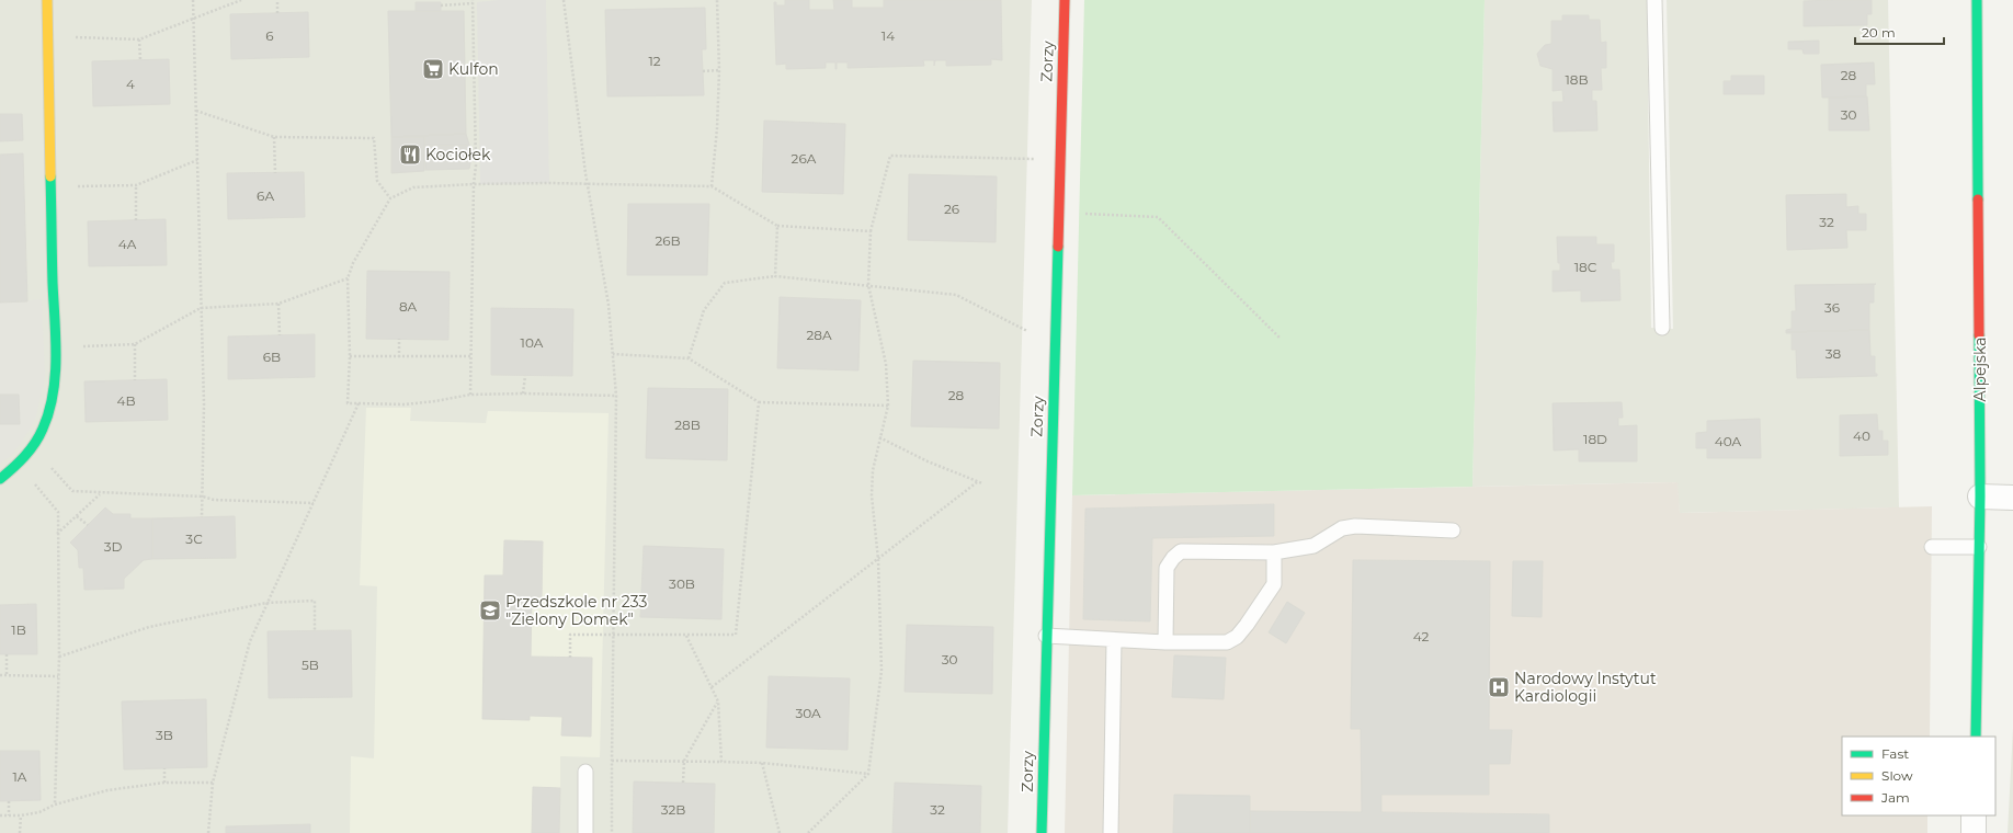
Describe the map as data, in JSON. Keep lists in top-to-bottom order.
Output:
{
  "streets": {
    "street": ["Zorzy", "Alpejska"]
  },
  "places": {
    "supermarket": ["Kulfon"],
    "restaurant": ["Kociołek"],
    "school or university": ["Przedszkole nr 233 \"Zielony Domek\""],
    "hospital": ["Narodowy Instytut Kardiologii"]
  },
  "house_numbers": [
    "6",
    "14",
    "12",
    "28",
    "18B",
    "4",
    "30",
    "26A",
    "6A",
    "26",
    "32",
    "26B",
    "4A",
    "18C",
    "8A",
    "36",
    "28A",
    "10A",
    "38",
    "6B",
    "28",
    "4B",
    "28B",
    "40",
    "18D",
    "40A",
    "3C",
    "3D",
    "30B",
    "1B",
    "42",
    "30",
    "5B",
    "30A",
    "3B",
    "1A",
    "32B",
    "32"
  ],
  "legend": ["Fast", "Slow", "Jam"],
  "scale_bar": "20 m"
}
